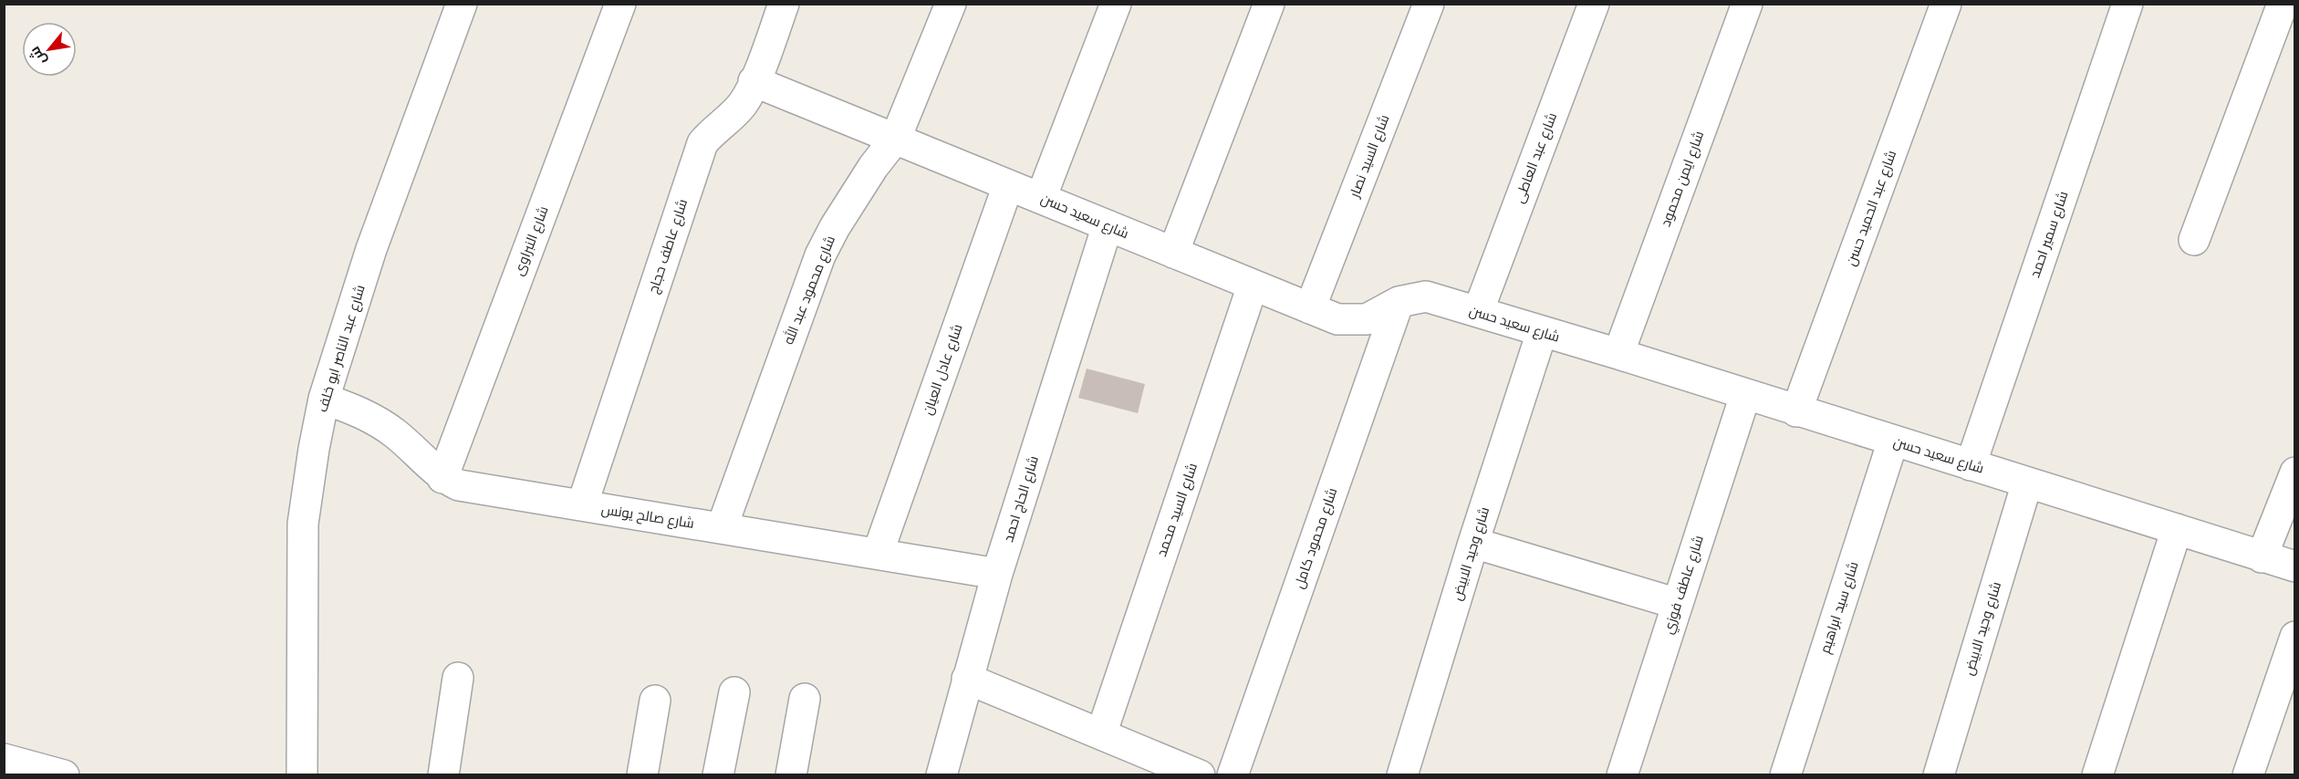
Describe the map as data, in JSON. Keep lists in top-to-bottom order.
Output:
{
  "streets": {
    "street": [
      "شارع السيد نصار",
      "شارع عبد العاطى",
      "شارع ايمن محمود",
      "شارع عبد الحميد حسن",
      "شارع سعيد حسن",
      "شارع سمير احمد",
      "شارع النبراوى",
      "شارع عاطف حجاج",
      "شارع محمود عبد الله",
      "شارع عبد الناصر ابو خلف",
      "شارع عادل العيان",
      "شارع الحاج احمد",
      "شارع السيد محمد",
      "شارع صالح يونس",
      "شارع محمود كامل",
      "شارع وحيد الابيض",
      "شارع عاطف فوزي",
      "شارع سيد ابراهيم"
    ]
  },
  "crossings": [
    ["شارع السيد نصار", "شارع سعيد حسن"],
    ["شارع عبد العاطى", "شارع سعيد حسن"],
    ["شارع ايمن محمود", "شارع سعيد حسن"],
    ["شارع عبد الحميد حسن", "شارع سعيد حسن"],
    ["شارع سعيد حسن", "شارع سمير احمد"],
    ["شارع سعيد حسن", "شارع عاطف حجاج"],
    ["شارع سعيد حسن", "شارع محمود عبد الله"],
    ["شارع سعيد حسن", "شارع عادل العيان"],
    ["شارع سعيد حسن", "شارع الحاج احمد"],
    ["شارع سعيد حسن", "شارع السيد محمد"],
    ["شارع سعيد حسن", "شارع محمود كامل"],
    ["شارع سعيد حسن", "شارع وحيد الابيض"],
    ["شارع سعيد حسن", "شارع عاطف فوزي"],
    ["شارع سعيد حسن", "شارع سيد ابراهيم"],
    ["شارع النبراوى", "شارع صالح يونس"],
    ["شارع عاطف حجاج", "شارع صالح يونس"],
    ["شارع محمود عبد الله", "شارع صالح يونس"],
    ["شارع عبد الناصر ابو خلف", "شارع صالح يونس"],
    ["شارع عادل العيان", "شارع صالح يونس"],
    ["شارع الحاج احمد", "شارع صالح يونس"]
  ],
  "north": "bottom left"
}
